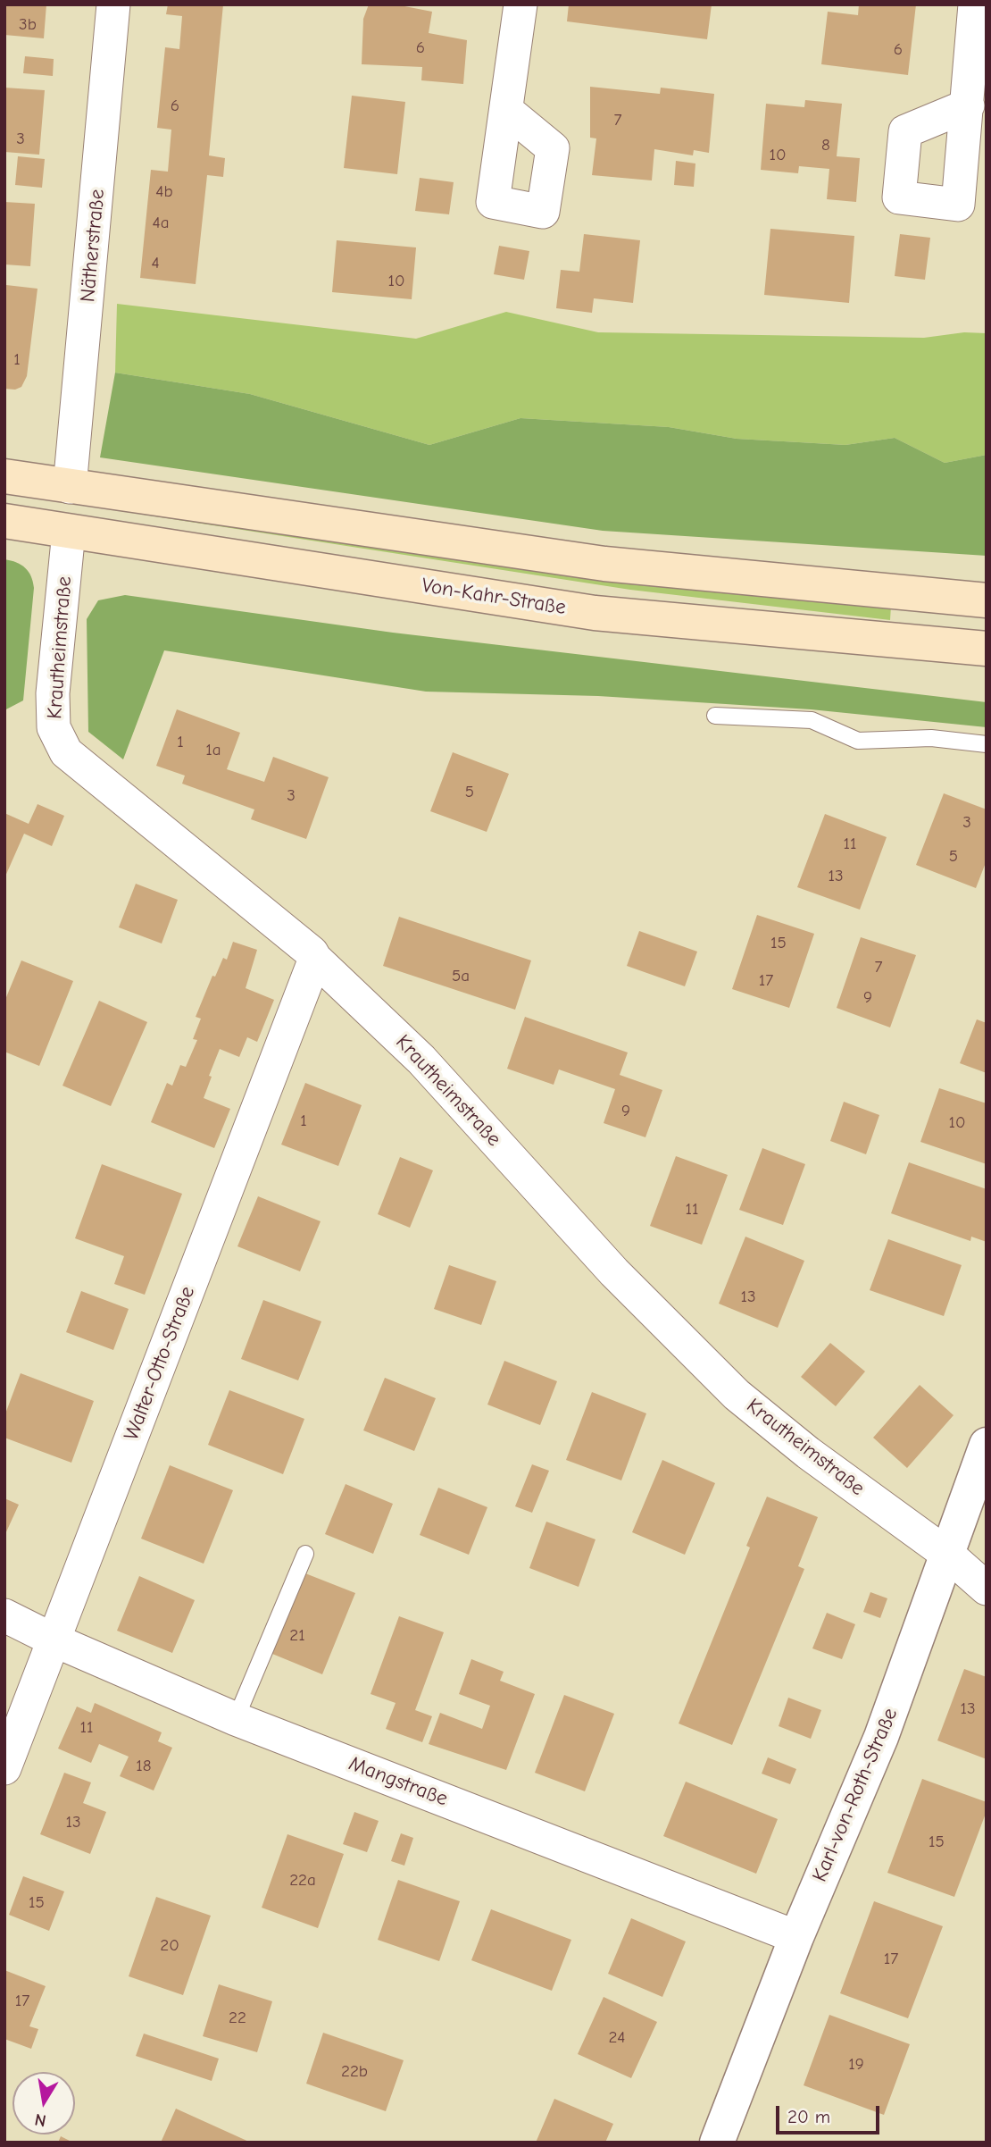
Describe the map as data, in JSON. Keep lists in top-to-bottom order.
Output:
{
  "streets": {
    "main road": ["Von-Kahr-Straße"],
    "street": [
      "Nätherstraße",
      "Krautheimstraße",
      "Walter-Otto-Straße",
      "Mangstraße",
      "Karl-von-Roth-Straße"
    ]
  },
  "crossings": [
    ["Von-Kahr-Straße", "Krautheimstraße"],
    ["Krautheimstraße", "Walter-Otto-Straße"],
    ["Krautheimstraße", "Karl-von-Roth-Straße"],
    ["Walter-Otto-Straße", "Mangstraße"],
    ["Mangstraße", "Karl-von-Roth-Straße"]
  ],
  "house_numbers": [
    "3b",
    "6",
    "6",
    "6",
    "7",
    "3",
    "8",
    "10",
    "4b",
    "4a",
    "4",
    "10",
    "1",
    "1",
    "1a",
    "5",
    "3",
    "3",
    "11",
    "5",
    "13",
    "15",
    "7",
    "5a",
    "17",
    "9",
    "9",
    "1",
    "10",
    "11",
    "13",
    "21",
    "13",
    "11",
    "18",
    "13",
    "15",
    "22a",
    "15",
    "20",
    "17",
    "17",
    "22",
    "24",
    "19",
    "22b"
  ],
  "scale_bar": "20 m",
  "north": "bottom"
}
